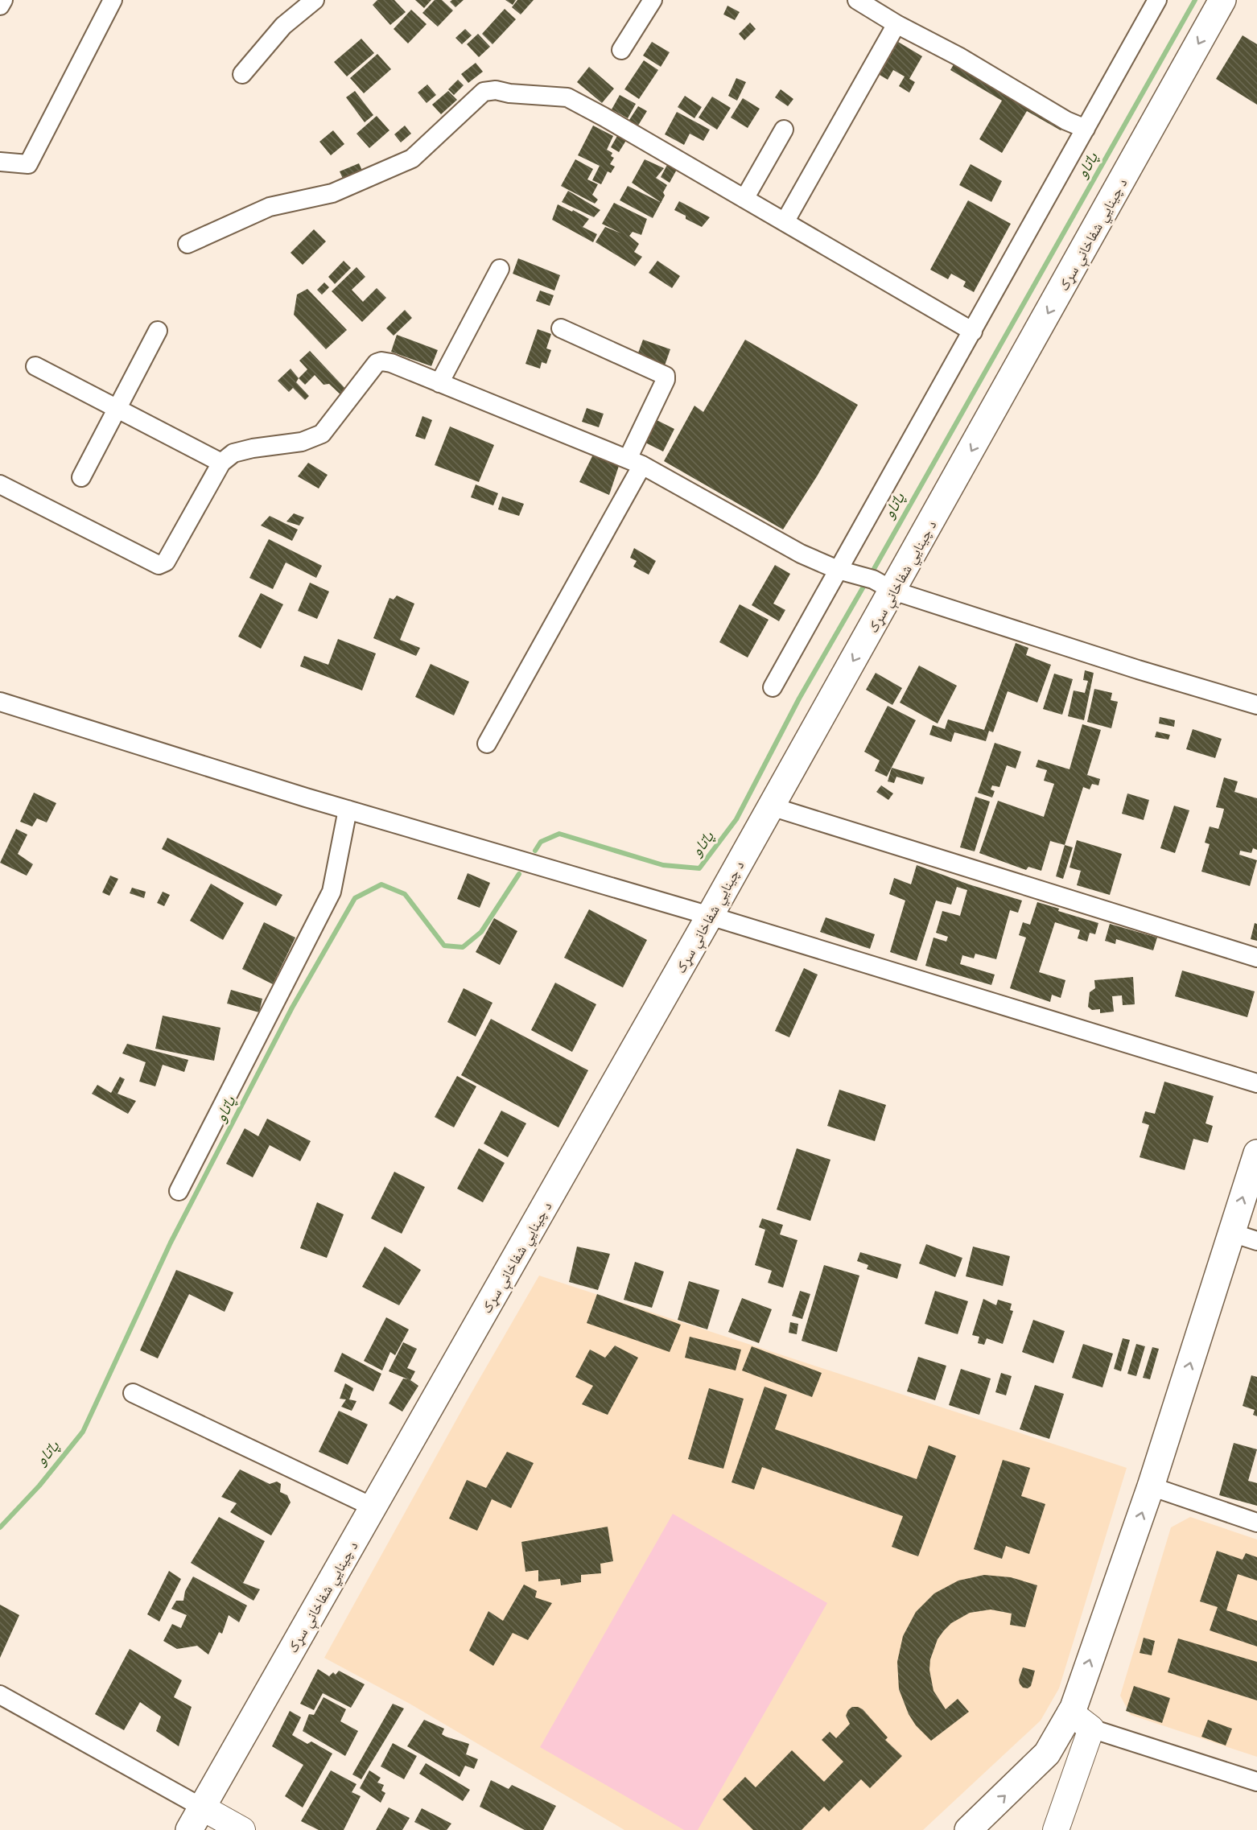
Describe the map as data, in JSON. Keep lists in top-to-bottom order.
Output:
{
  "streets": {
    "main road": ["د چينايي شفاخانې سړک"]
  },
  "one_way": ["د چينايي شفاخانې سړک"],
  "water": ["پاتاو"]
}
